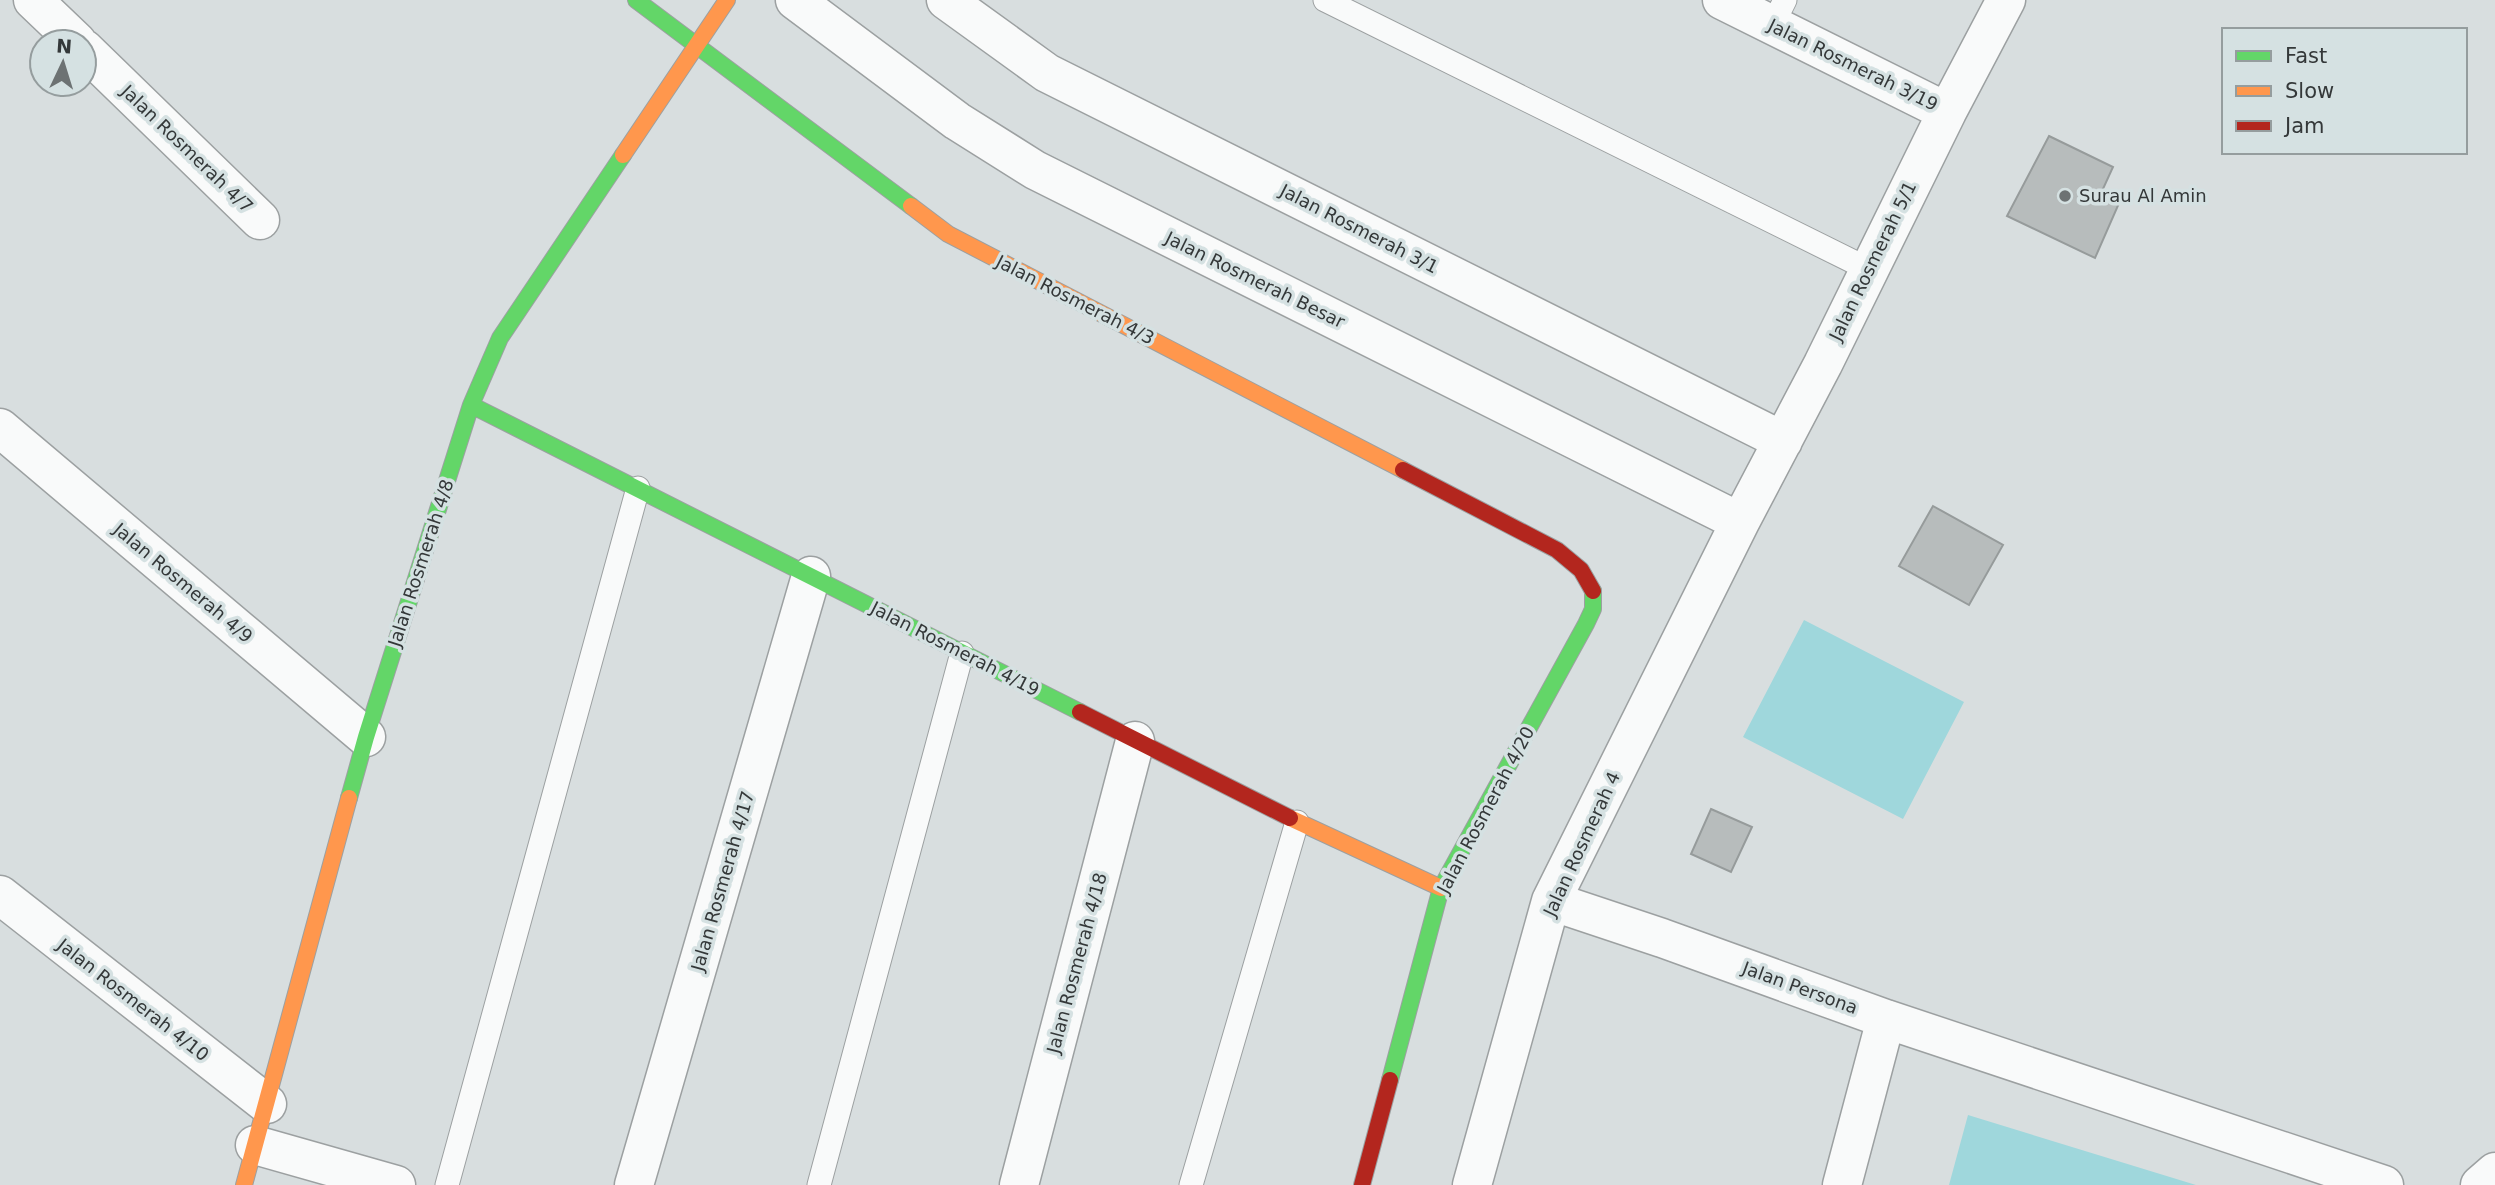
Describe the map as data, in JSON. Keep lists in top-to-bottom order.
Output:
{
  "streets": {
    "street": [
      "Jalan Rosmerah 3/19",
      "Jalan Rosmerah 4/7",
      "Jalan Rosmerah 3/1",
      "Jalan Rosmerah 5/1",
      "Jalan Rosmerah Besar",
      "Jalan Rosmerah 4/3",
      "Jalan Rosmerah 4/8",
      "Jalan Rosmerah 4/9",
      "Jalan Rosmerah 4/19",
      "Jalan Rosmerah 4/20",
      "Jalan Rosmerah 4",
      "Jalan Rosmerah 4/17",
      "Jalan Rosmerah 4/18",
      "Jalan Persona",
      "Jalan Rosmerah 4/10"
    ]
  },
  "crossings": [
    ["Jalan Rosmerah 3/19", "Jalan Rosmerah 5/1"],
    ["Jalan Rosmerah 3/1", "Jalan Rosmerah 5/1"],
    ["Jalan Rosmerah 5/1", "Jalan Rosmerah Besar"],
    ["Jalan Rosmerah 5/1", "Jalan Rosmerah 4"],
    ["Jalan Rosmerah Besar", "Jalan Rosmerah 4"],
    ["Jalan Rosmerah 4/3", "Jalan Rosmerah 4/8"],
    ["Jalan Rosmerah 4/3", "Jalan Rosmerah 4/20"],
    ["Jalan Rosmerah 4/8", "Jalan Rosmerah 4/9"],
    ["Jalan Rosmerah 4/8", "Jalan Rosmerah 4/19"],
    ["Jalan Rosmerah 4/8", "Jalan Rosmerah 4/10"],
    ["Jalan Rosmerah 4/19", "Jalan Rosmerah 4/20"],
    ["Jalan Rosmerah 4/19", "Jalan Rosmerah 4/17"],
    ["Jalan Rosmerah 4/19", "Jalan Rosmerah 4/18"],
    ["Jalan Rosmerah 4", "Jalan Persona"]
  ],
  "places": ["Surau Al Amin"],
  "legend": ["Fast", "Slow", "Jam"],
  "north": "top"
}
